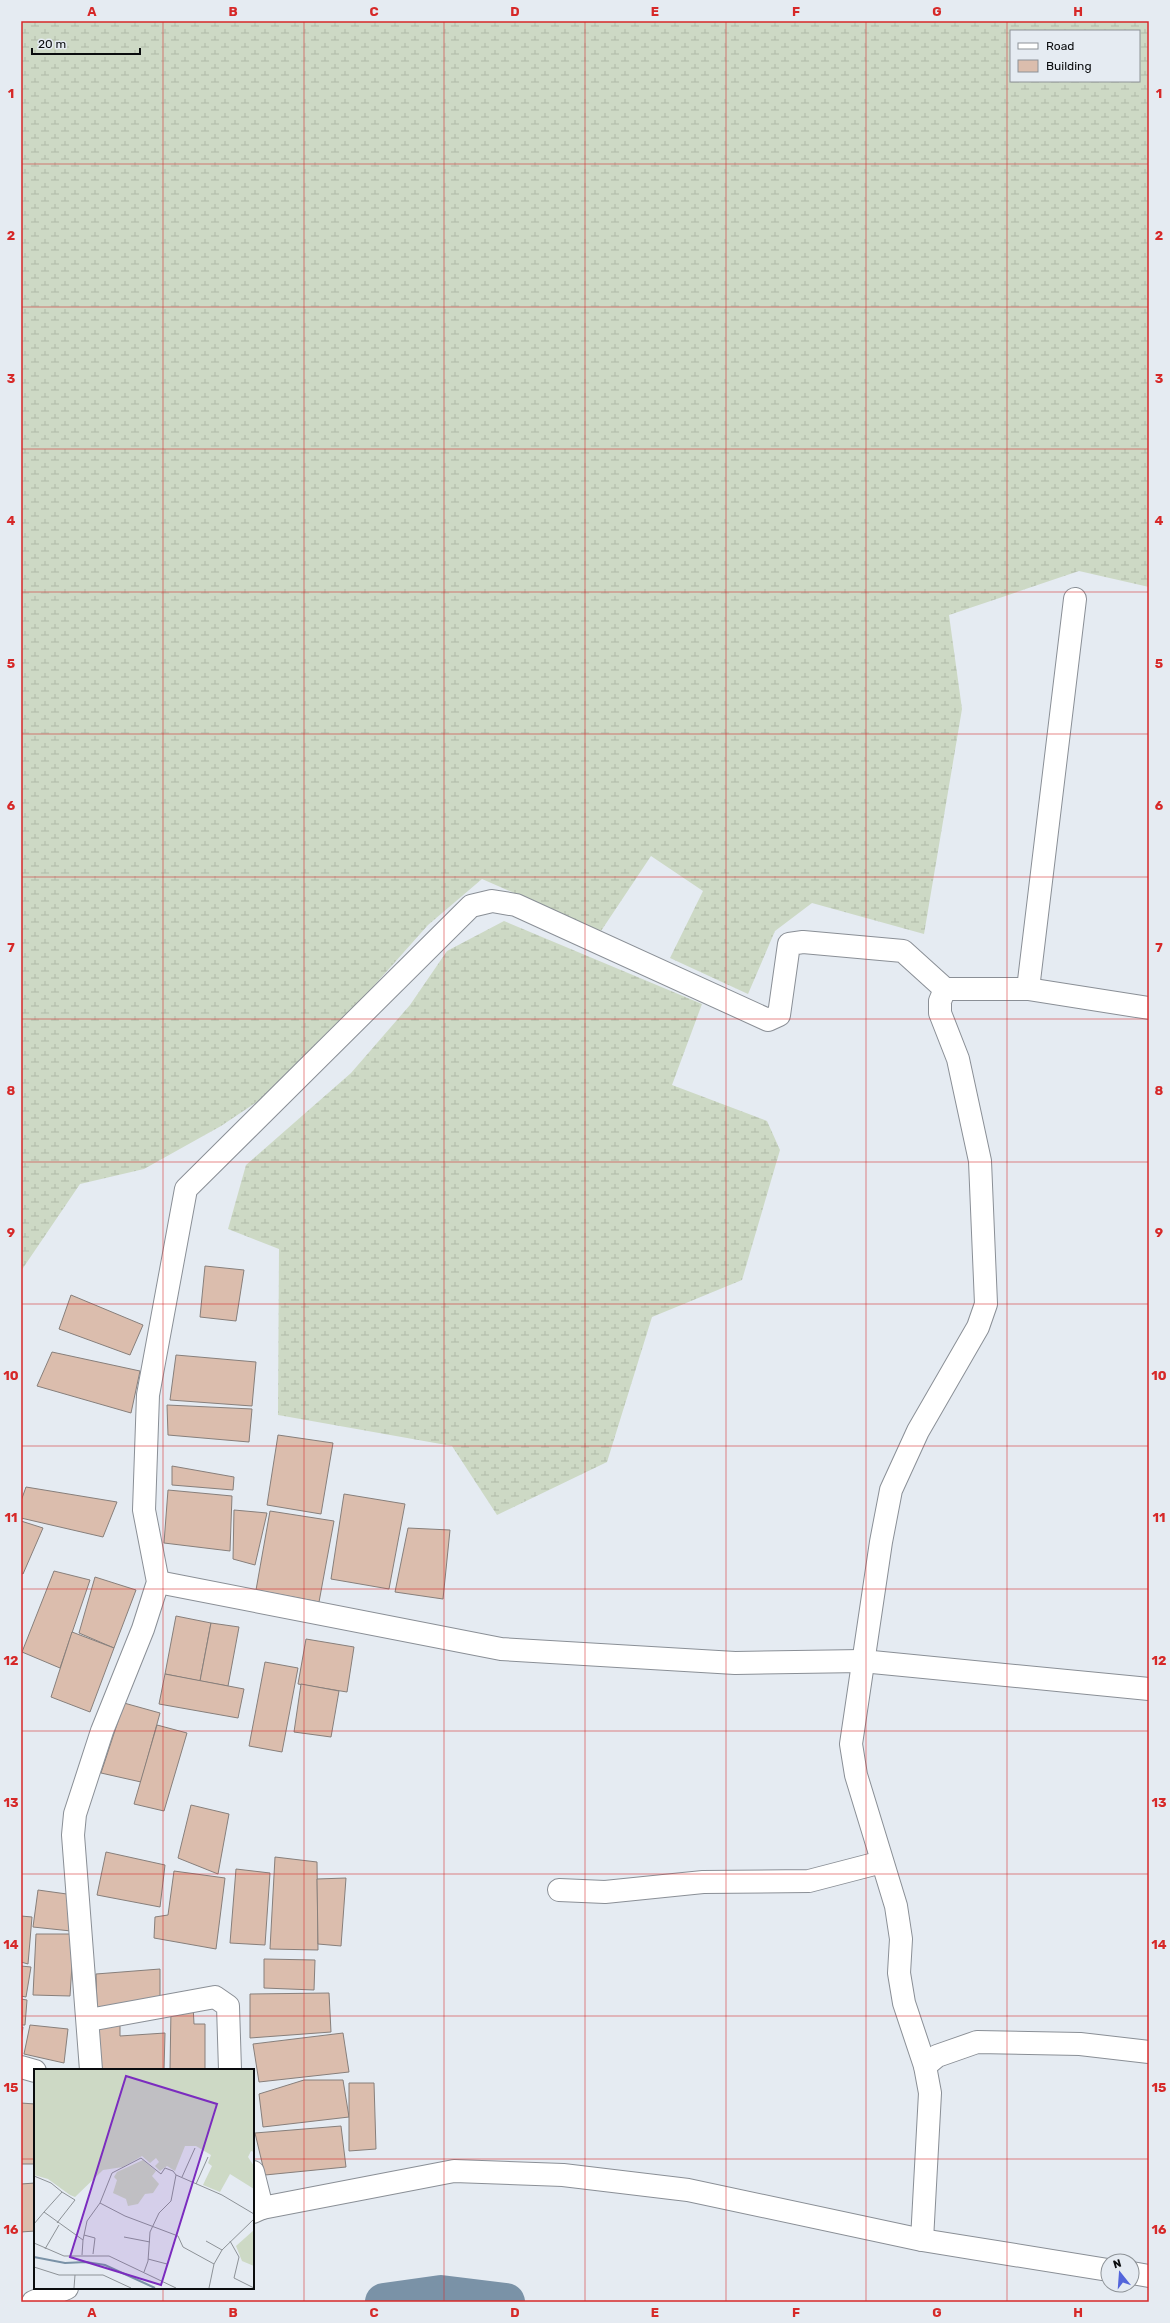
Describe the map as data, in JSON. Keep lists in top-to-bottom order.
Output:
{
  "legend": ["Road", "Building"],
  "scale_bar": "20 m",
  "north": "top",
  "grid": {
    "columns": [
      "A",
      "B",
      "C",
      "D",
      "E",
      "F",
      "G",
      "H"
    ],
    "rows": [
      "1",
      "2",
      "3",
      "4",
      "5",
      "6",
      "7",
      "8",
      "9",
      "10",
      "11",
      "12",
      "13",
      "14",
      "15",
      "16"
    ]
  }
}
